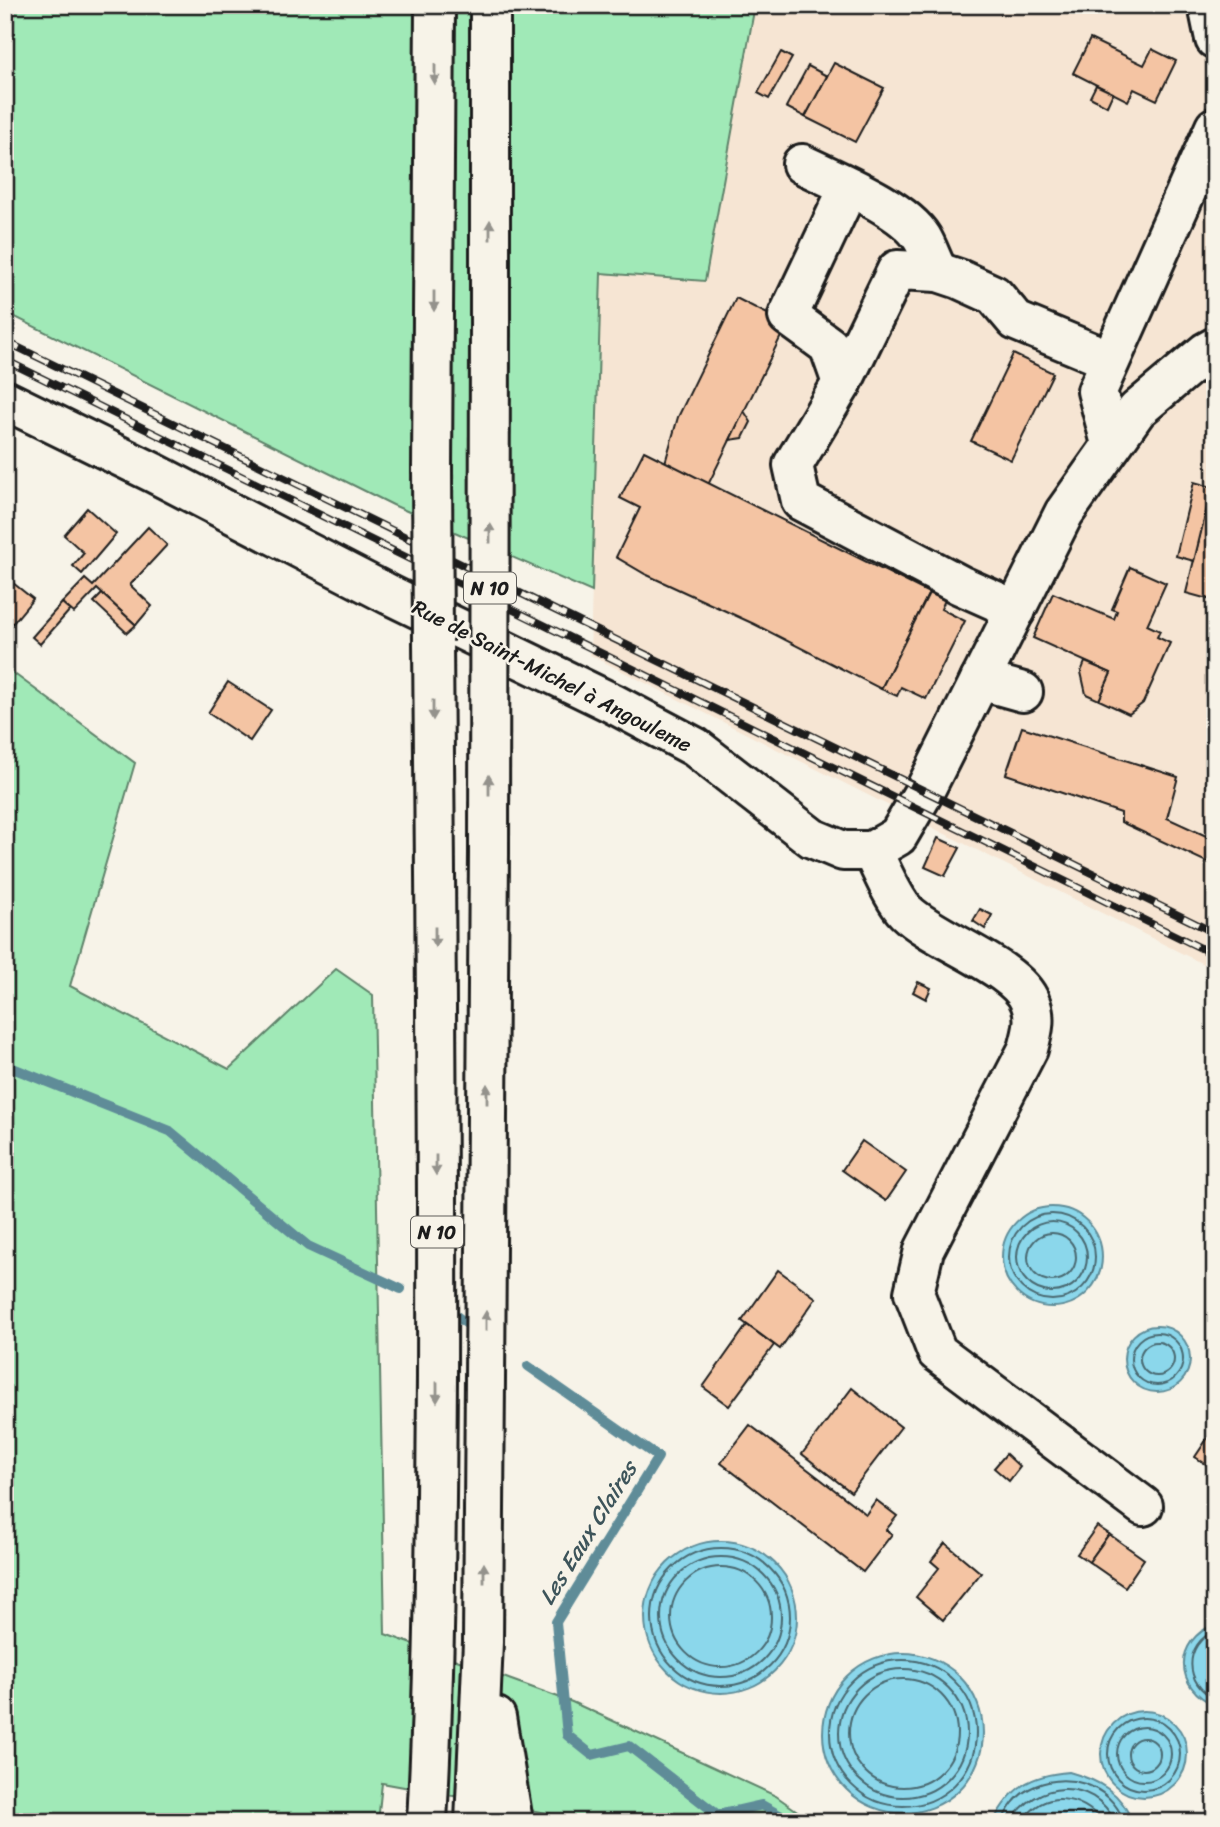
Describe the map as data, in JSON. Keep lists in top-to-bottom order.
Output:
{
  "streets": {
    "main road": ["N 10", "Rue de Saint-Michel à Angouleme"]
  },
  "water": ["Les Eaux Claires"]
}
